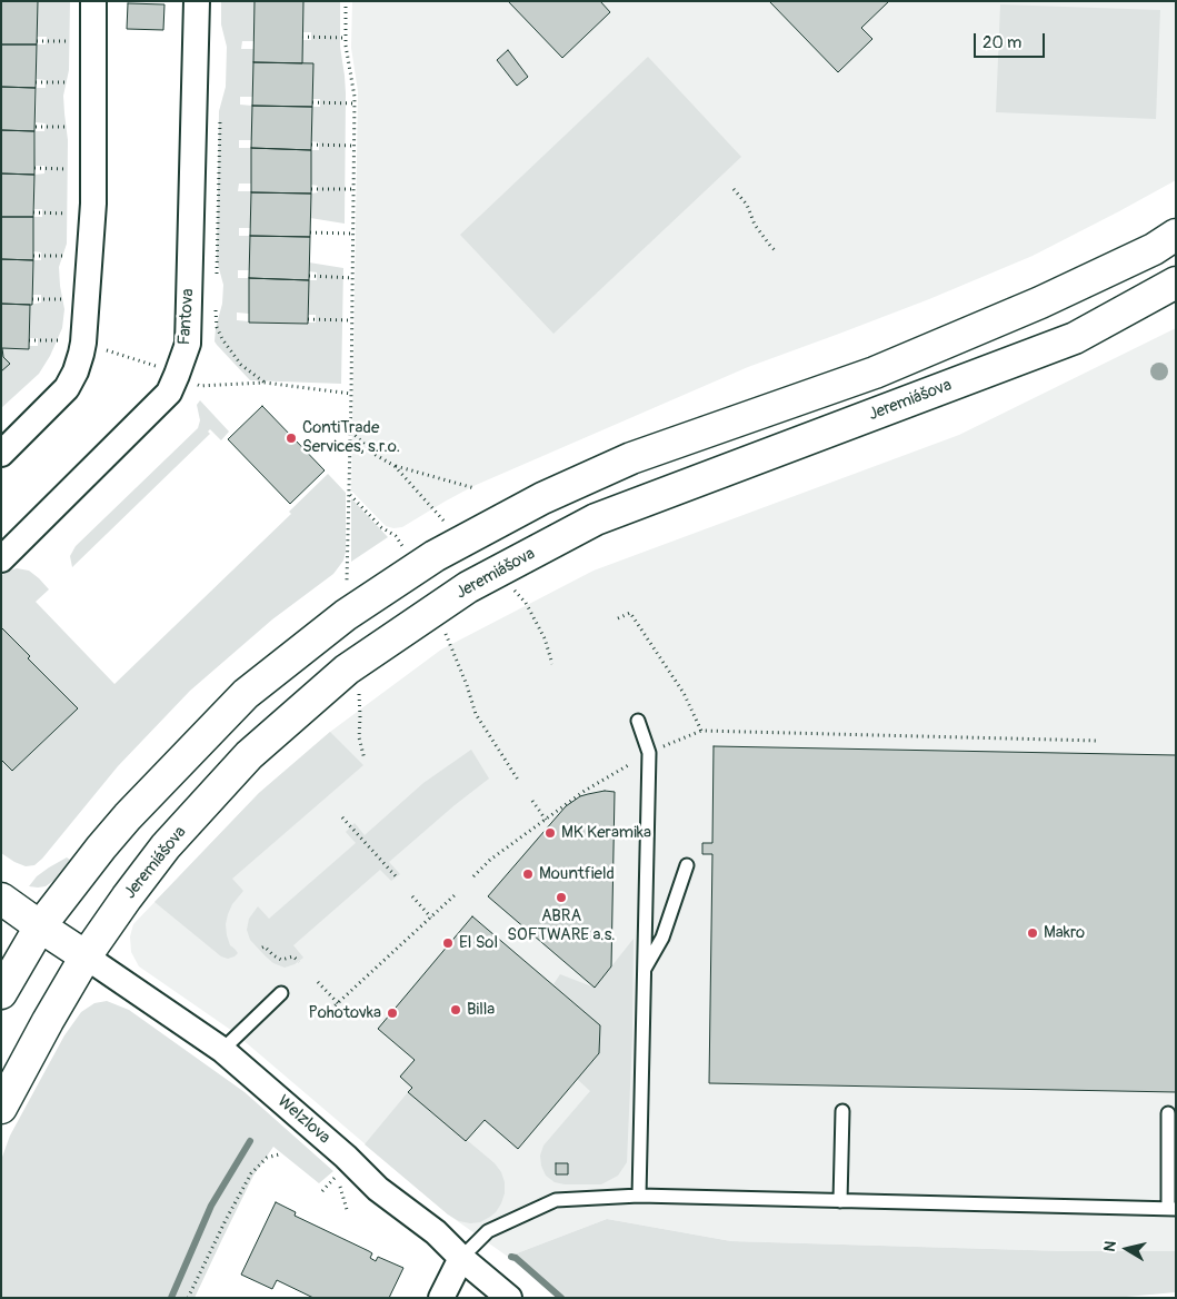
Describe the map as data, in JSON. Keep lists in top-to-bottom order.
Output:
{
  "streets": {
    "main road": ["Jeremiášova"],
    "street": ["Fantova", "Welzlova"]
  },
  "crossings": [
    ["Jeremiášova", "Welzlova"]
  ],
  "places": [
    "ContiTrade Services, s.r.o.",
    "MK Keramika",
    "Mountfield",
    "ABRA SOFTWARE a.s.",
    "Makro",
    "El Sol",
    "Billa",
    "Pohotovka"
  ],
  "scale_bar": "20 m",
  "north": "left"
}
